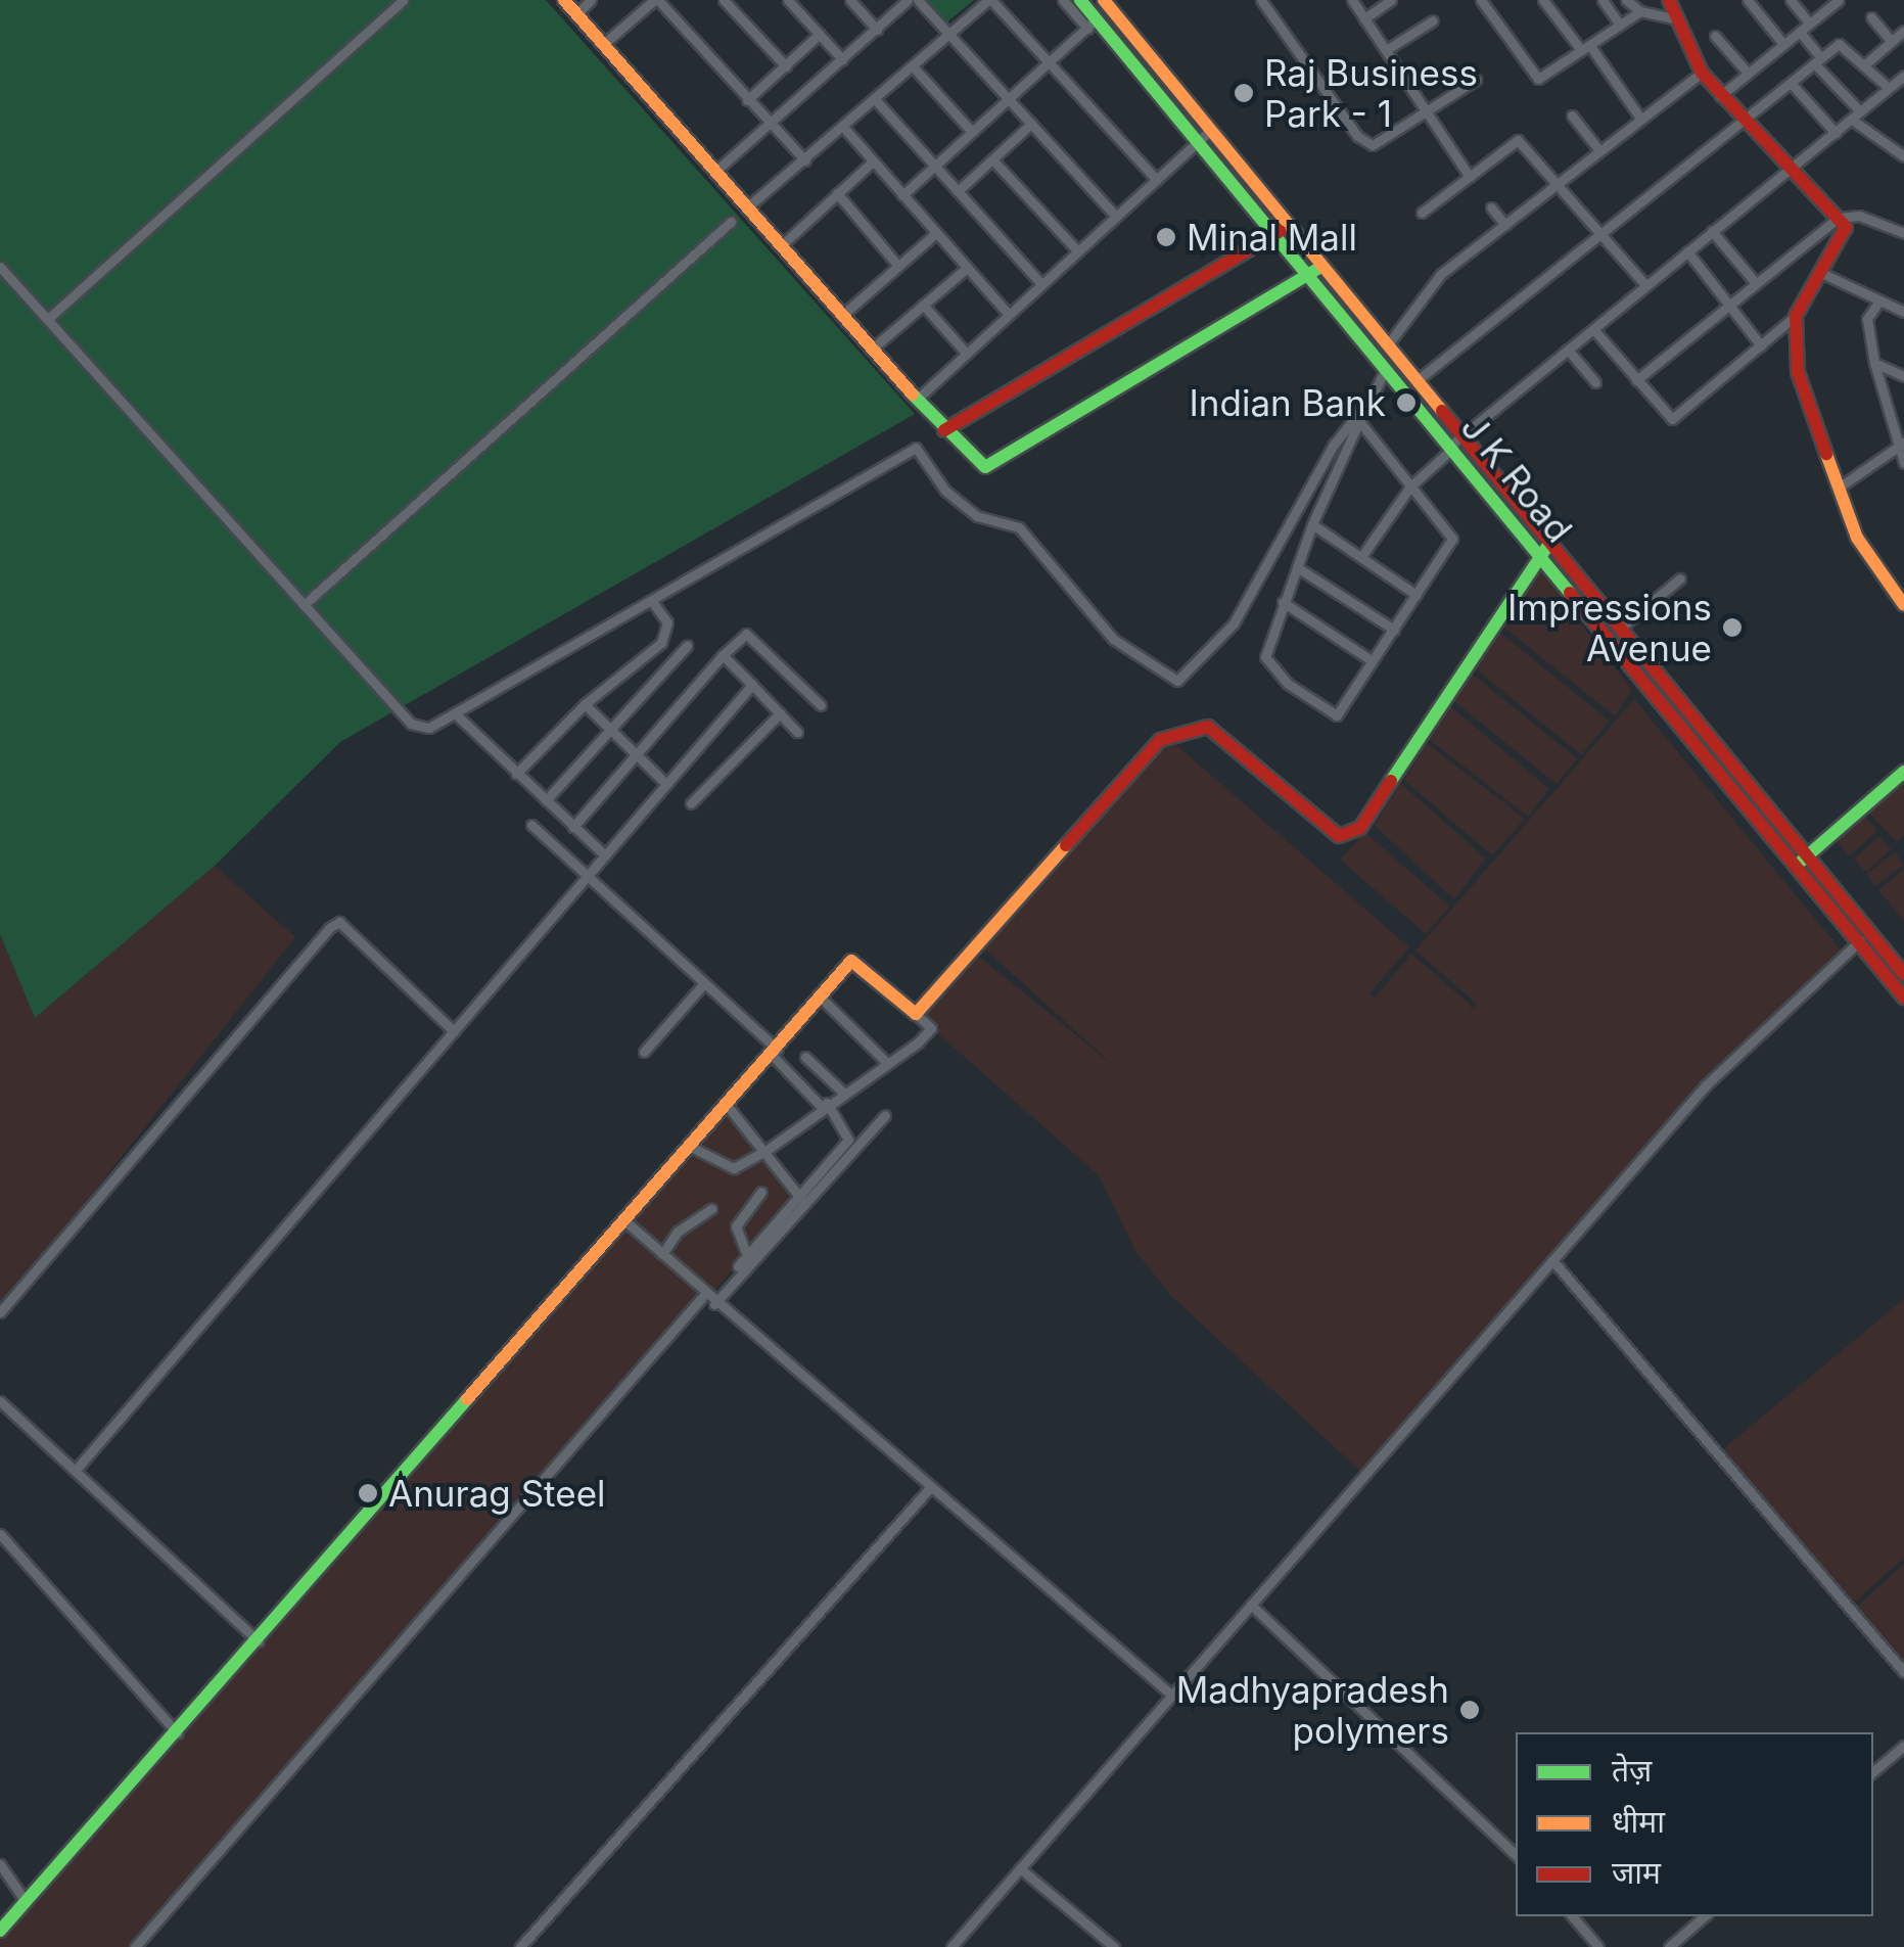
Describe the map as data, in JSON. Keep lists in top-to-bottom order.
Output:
{
  "streets": {
    "street": ["J K Road"]
  },
  "places": [
    "Raj Business Park - 1",
    "Minal Mall",
    "Indian Bank",
    "Impressions Avenue",
    "Anurag Steel",
    "Madhyapradesh polymers"
  ],
  "legend": ["तेज़", "धीमा", "जाम"]
}
